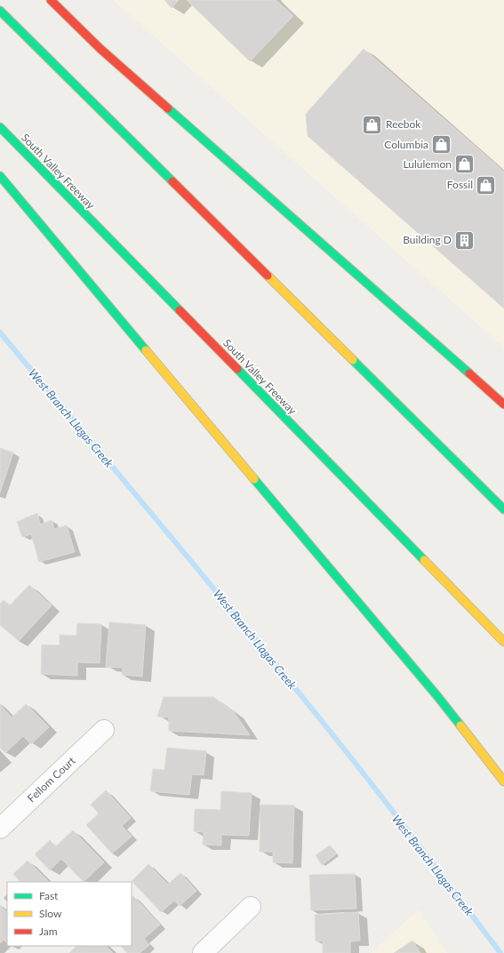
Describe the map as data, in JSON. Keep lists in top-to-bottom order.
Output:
{
  "streets": {
    "highway": ["South Valley Freeway"],
    "street": ["Fellom Court"]
  },
  "water": ["West Branch Llagas Creek"],
  "places": {
    "shop": [
      "Reebok",
      "Columbia",
      "Lululemon",
      "Fossil"
    ],
    "building": ["Building D"]
  },
  "legend": ["Fast", "Slow", "Jam"]
}
